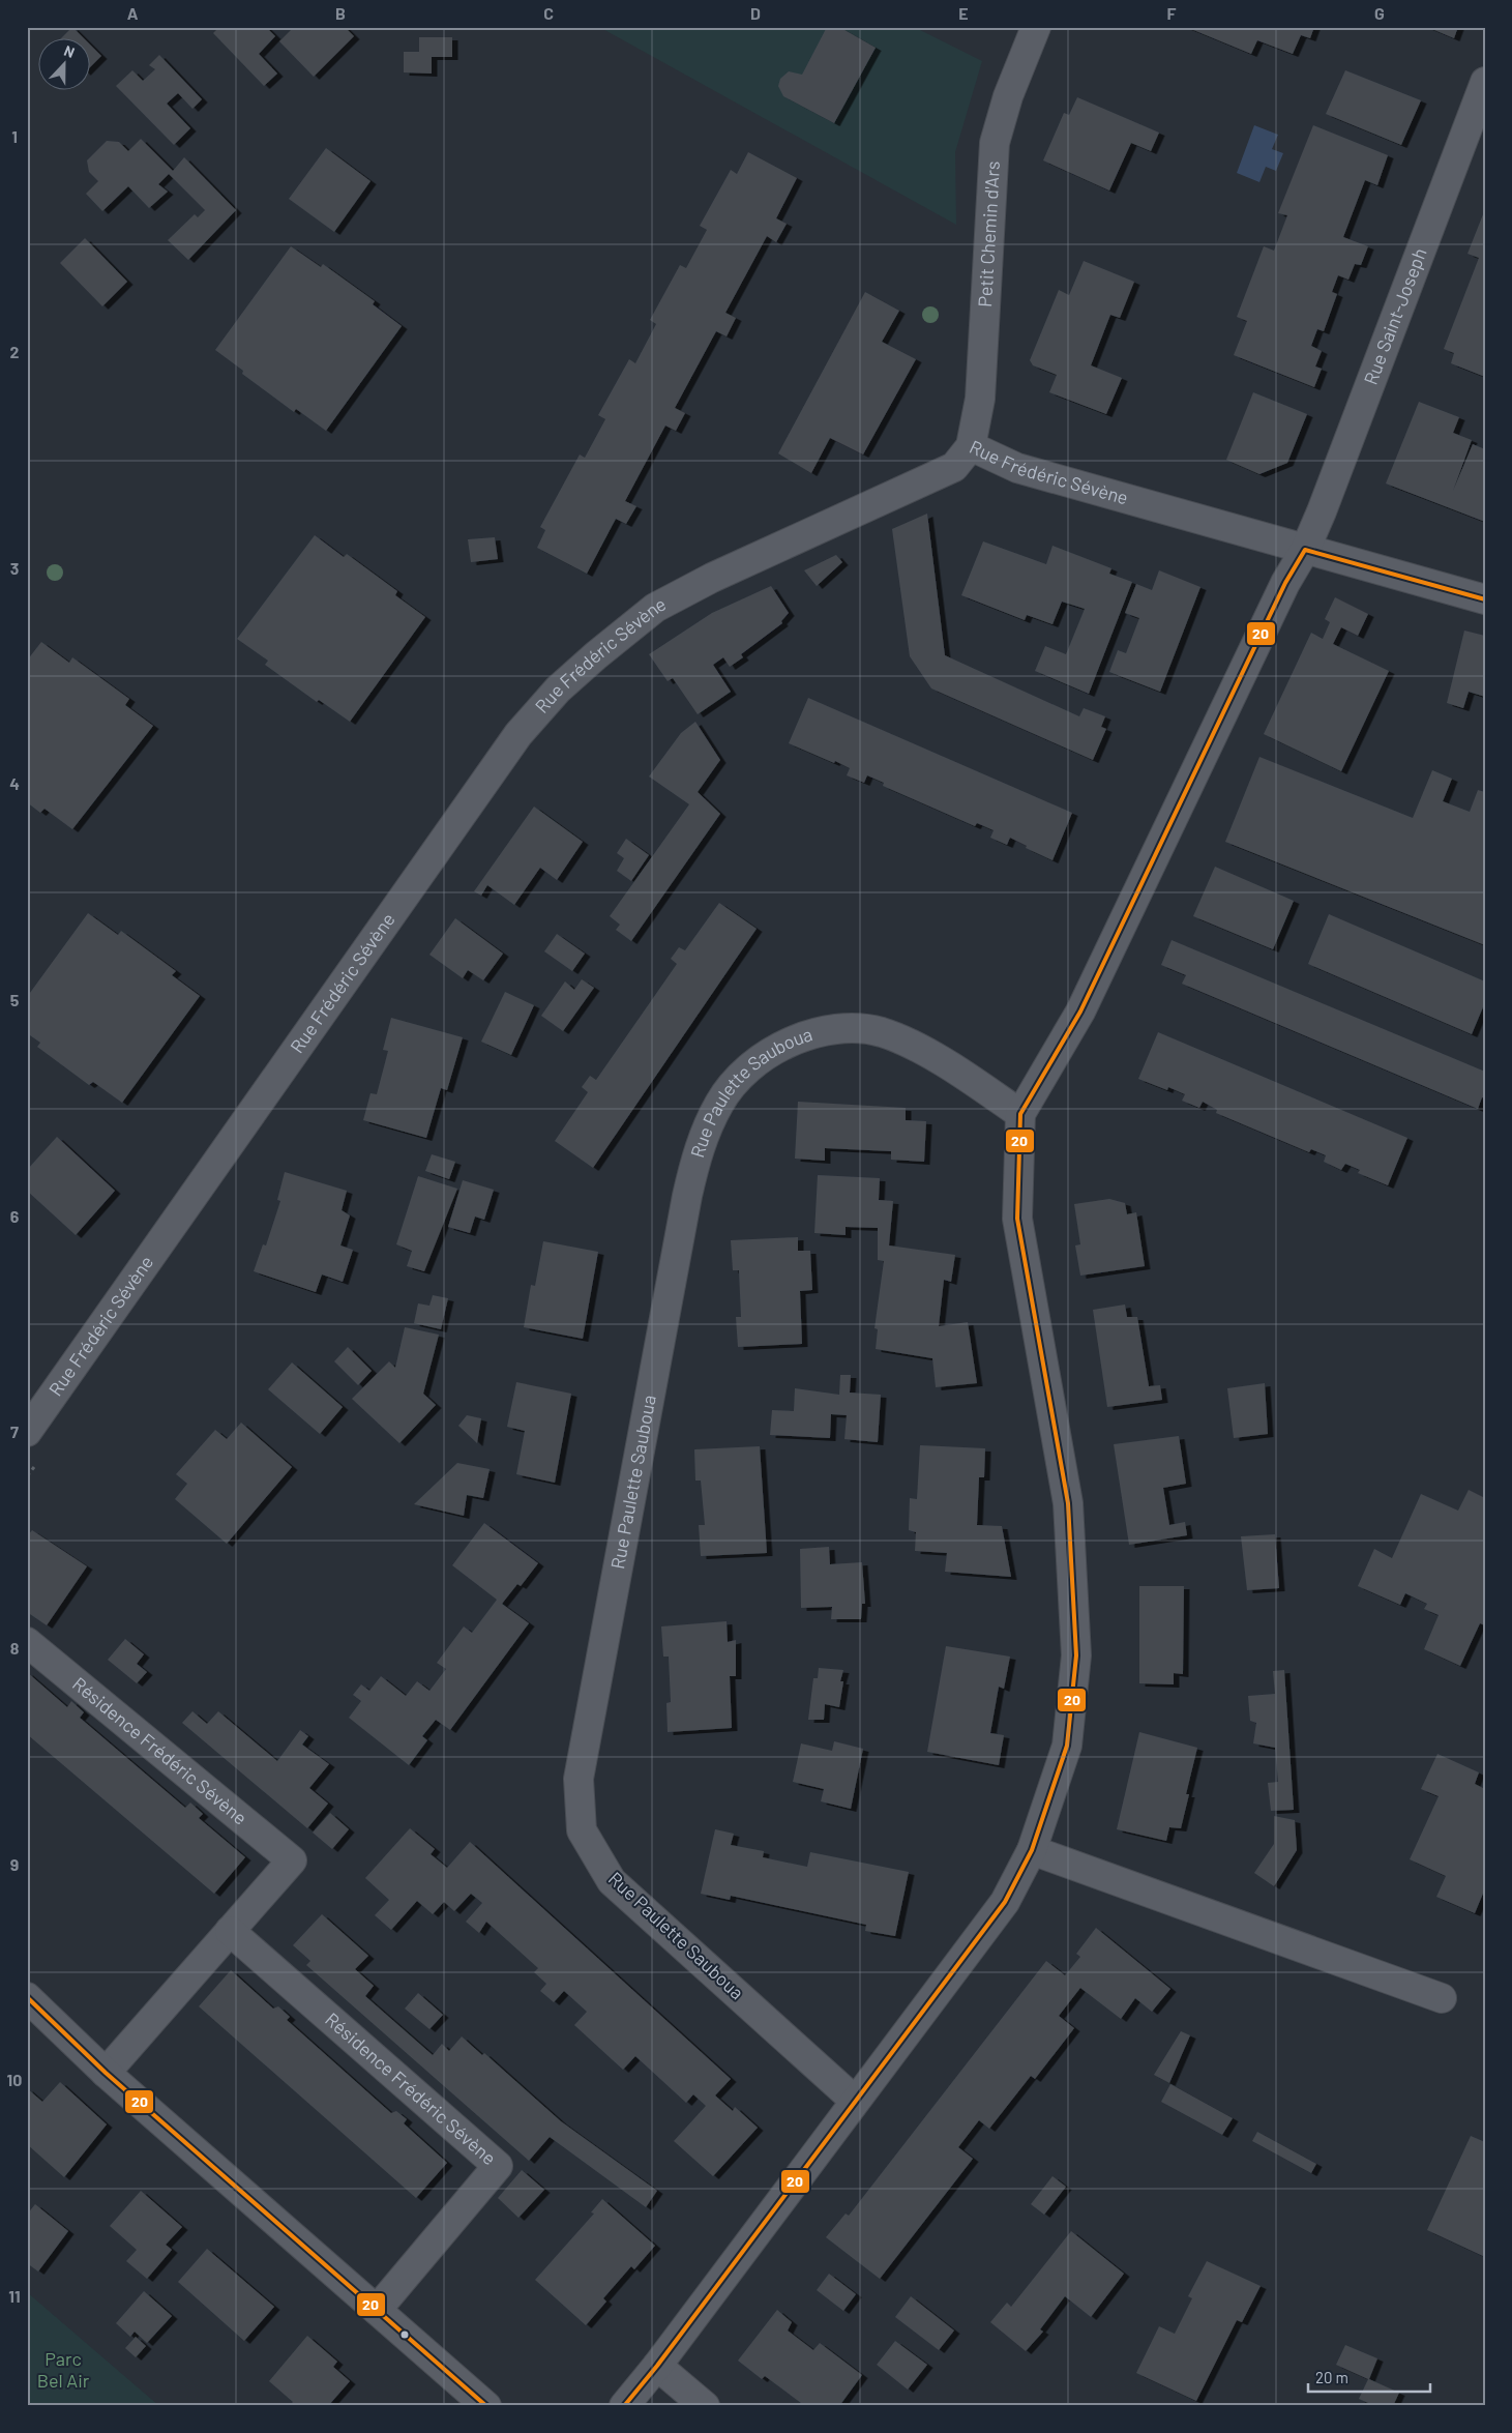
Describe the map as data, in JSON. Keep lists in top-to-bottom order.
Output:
{
  "streets": {
    "street": [
      "Petit Chemin d'Ars",
      "Rue Saint-Joseph",
      "Rue Frédéric Sévène",
      "Rue Paulette Sauboua",
      "Résidence Frédéric Sévène"
    ]
  },
  "crossings": [
    ["Petit Chemin d'Ars", "Rue Frédéric Sévène"],
    ["Rue Saint-Joseph", "Rue Frédéric Sévène"],
    ["Rue Saint-Joseph", "Rue Paulette Sauboua"]
  ],
  "parks": ["Parc Bel Air"],
  "lines": ["transit line 20"],
  "scale_bar": "20 m",
  "north": "top",
  "grid": {
    "columns": [
      "A",
      "B",
      "C",
      "D",
      "E",
      "F",
      "G"
    ],
    "rows": [
      "1",
      "2",
      "3",
      "4",
      "5",
      "6",
      "7",
      "8",
      "9",
      "10",
      "11"
    ]
  }
}
